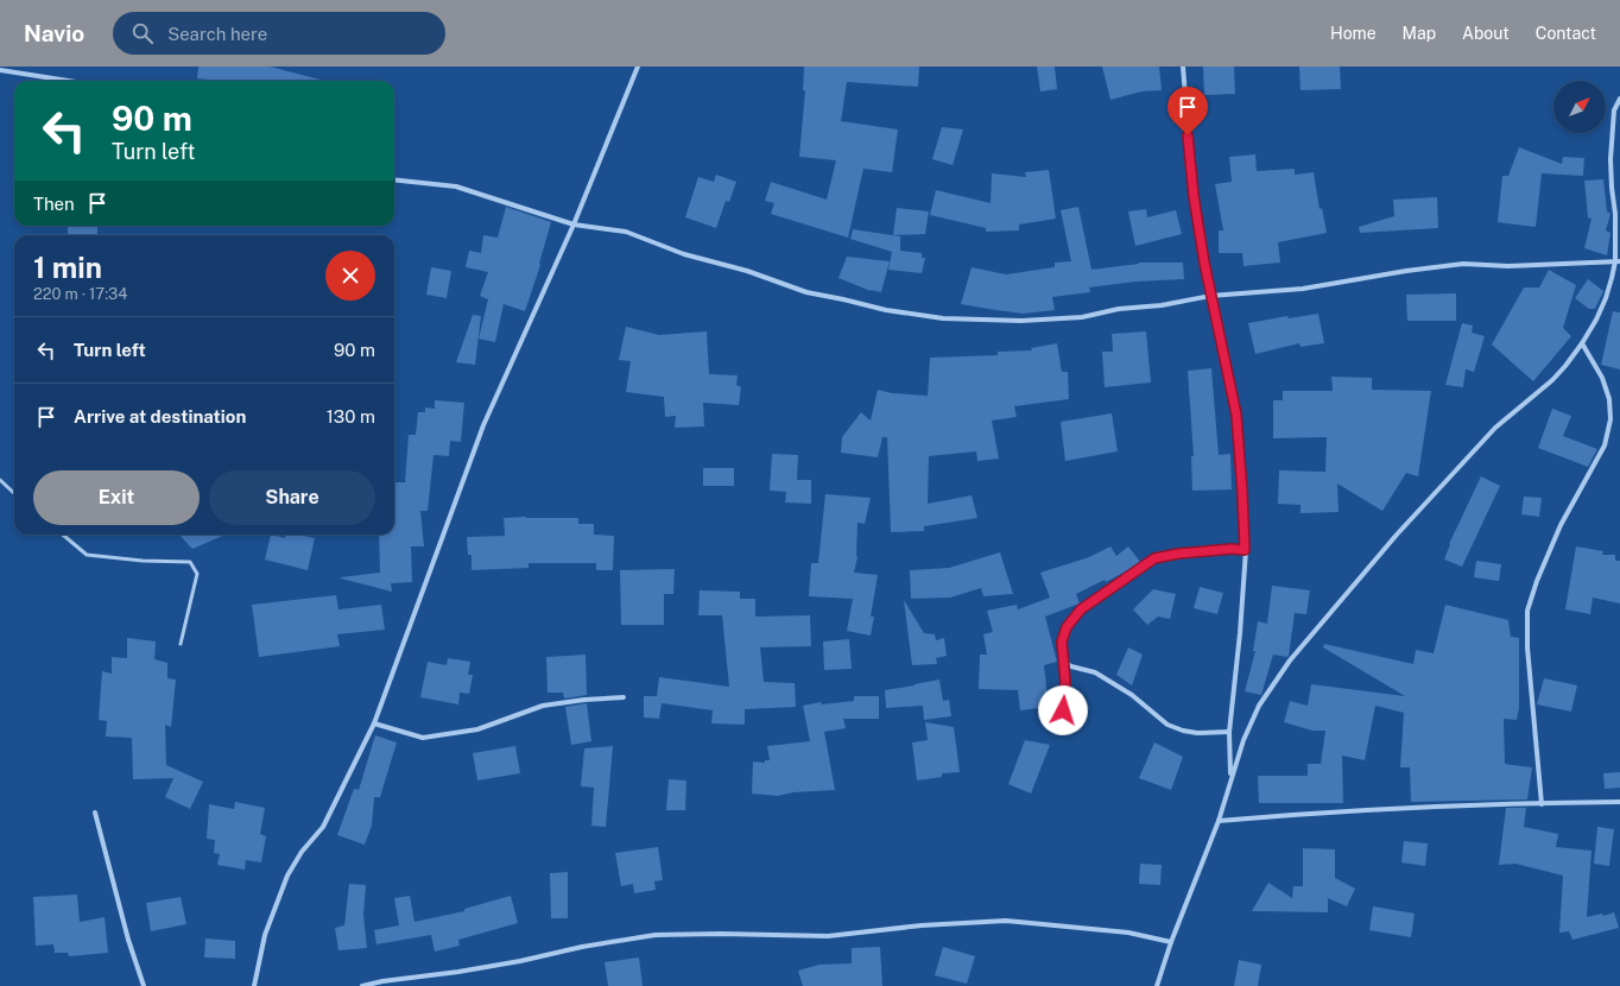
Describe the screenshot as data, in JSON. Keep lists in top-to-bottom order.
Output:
{
  "north": "top right",
  "page": {
    "header": "Navio",
    "search": "Search here",
    "nav": [
      "Home",
      "Map",
      "About",
      "Contact"
    ],
    "turn": ["90 m", "Turn left"],
    "then": "Then",
    "heading": ["1 min", "220 m · 17:34"],
    "list": [
      {
        "name": "Turn left",
        "value": "90 m"
      },
      {
        "name": "Arrive at destination",
        "value": "130 m"
      }
    ],
    "buttons": ["Exit", "Share"]
  }
}
